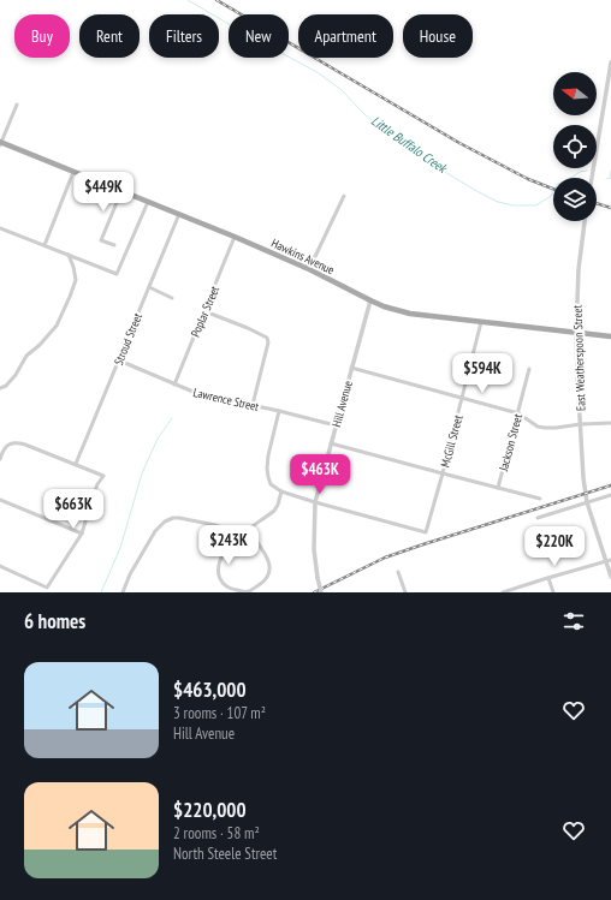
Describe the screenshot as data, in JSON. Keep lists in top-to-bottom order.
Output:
{
  "streets": {
    "main road": ["Hawkins Avenue"],
    "street": [
      "Poplar Street",
      "Stroud Street",
      "East Weatherspoon Street",
      "Lawrence Street",
      "Hill Avenue",
      "McGill Street",
      "Jackson Street"
    ]
  },
  "crossings": [
    ["Hawkins Avenue", "Poplar Street"],
    ["Hawkins Avenue", "Stroud Street"],
    ["Hawkins Avenue", "East Weatherspoon Street"],
    ["Hawkins Avenue", "Hill Avenue"],
    ["Hawkins Avenue", "McGill Street"],
    ["Poplar Street", "Lawrence Street"],
    ["Stroud Street", "Lawrence Street"],
    ["Lawrence Street", "Hill Avenue"],
    ["Hill Avenue", "McGill Street"]
  ],
  "water": ["Little Buffalo Creek"],
  "north": "left",
  "page": {
    "chip": [
      "Buy",
      "Rent",
      "Filters",
      "New",
      "Apartment",
      "House"
    ],
    "price": [
      "$449K",
      "$594K",
      "$463K",
      "$663K",
      "$243K",
      "$220K"
    ],
    "heading": "6 homes",
    "list": [
      {
        "name": "$463,000",
        "note": "3 rooms · 107 m² · Hill Avenue"
      },
      {
        "name": "$220,000",
        "note": "2 rooms · 58 m² · North Steele Street"
      }
    ]
  }
}
